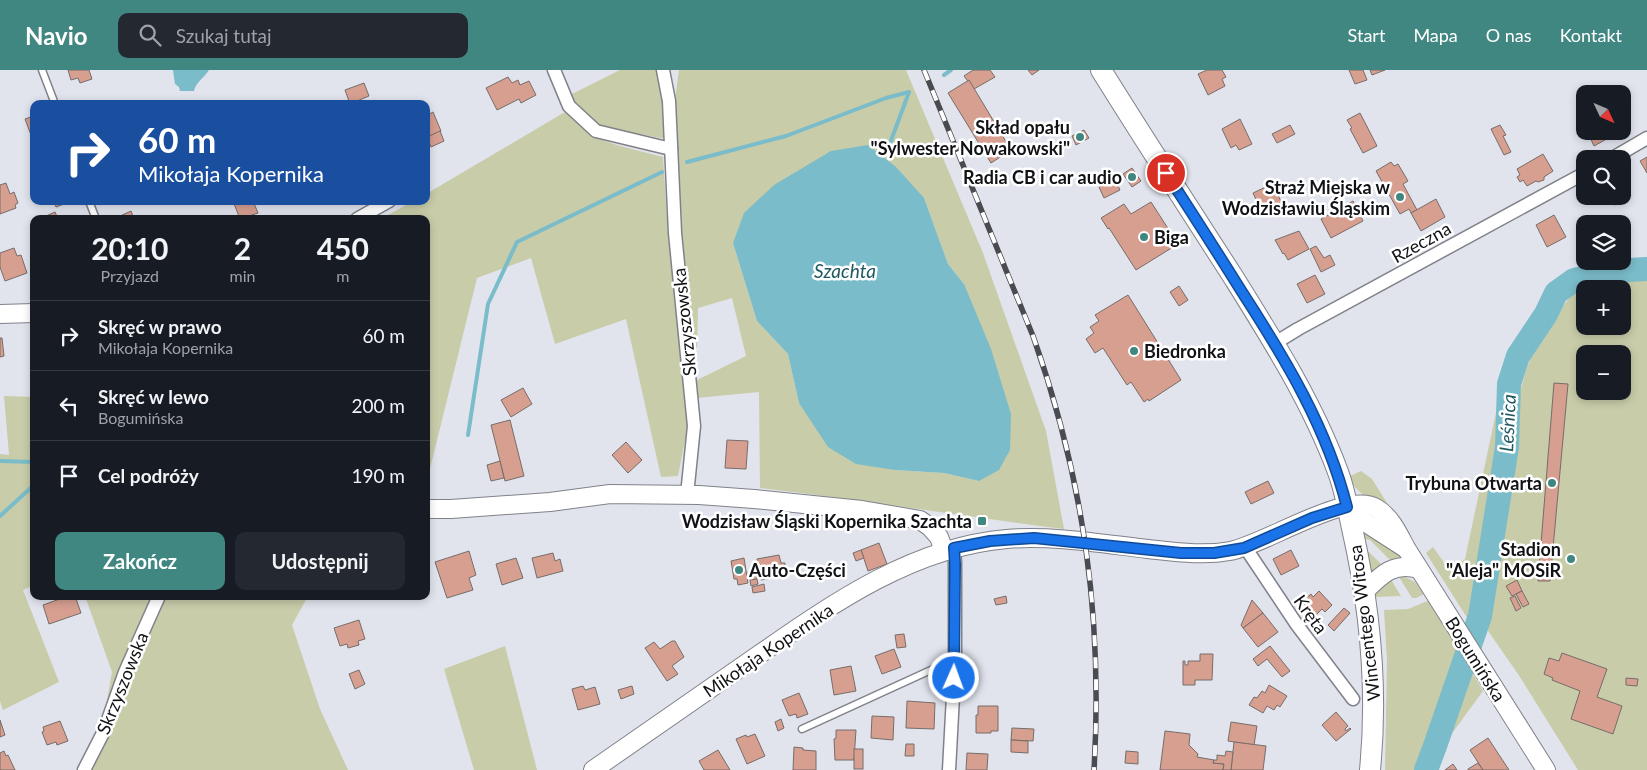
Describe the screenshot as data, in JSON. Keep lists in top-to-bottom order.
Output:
{
  "streets": {
    "main road": ["Wincentego Witosa"],
    "street": [
      "Rzeczna",
      "Skrzyszowska",
      "Kręta",
      "Mikołaja Kopernika",
      "Bogumińska"
    ]
  },
  "crossings": [
    ["Kręta", "Mikołaja Kopernika"],
    ["Wincentego Witosa", "Mikołaja Kopernika"],
    ["Wincentego Witosa", "Bogumińska"],
    ["Mikołaja Kopernika", "Bogumińska"]
  ],
  "water": ["Szachta", "Leśnica"],
  "places": {
    "other": [
      "Skład opału \"Sylwester Nowakowski\"",
      "Radia CB i car audio",
      "Straż Miejska w Wodzisławiu Śląskim",
      "Biga",
      "Biedronka",
      "Trybuna Otwarta",
      "Stadion \"Aleja\" MOSiR",
      "Auto-Części"
    ],
    "transit": ["Wodzisław Śląski Kopernika Szachta"]
  },
  "north": "bottom right",
  "page": {
    "header": "Navio",
    "search": "Szukaj tutaj",
    "nav": [
      "Start",
      "Mapa",
      "O nas",
      "Kontakt"
    ],
    "map_buttons": ["+", "−"],
    "turn": ["60 m", "Mikołaja Kopernika"],
    "eta": [
      "20:10",
      "Przyjazd",
      "2",
      "min",
      "450",
      "m"
    ],
    "list": [
      {
        "name": "Skręć w prawo",
        "note": "Mikołaja Kopernika",
        "value": "60 m"
      },
      {
        "name": "Skręć w lewo",
        "note": "Bogumińska",
        "value": "200 m"
      },
      {
        "name": "Cel podróży",
        "value": "190 m"
      }
    ],
    "buttons": ["Zakończ", "Udostępnij"]
  }
}
